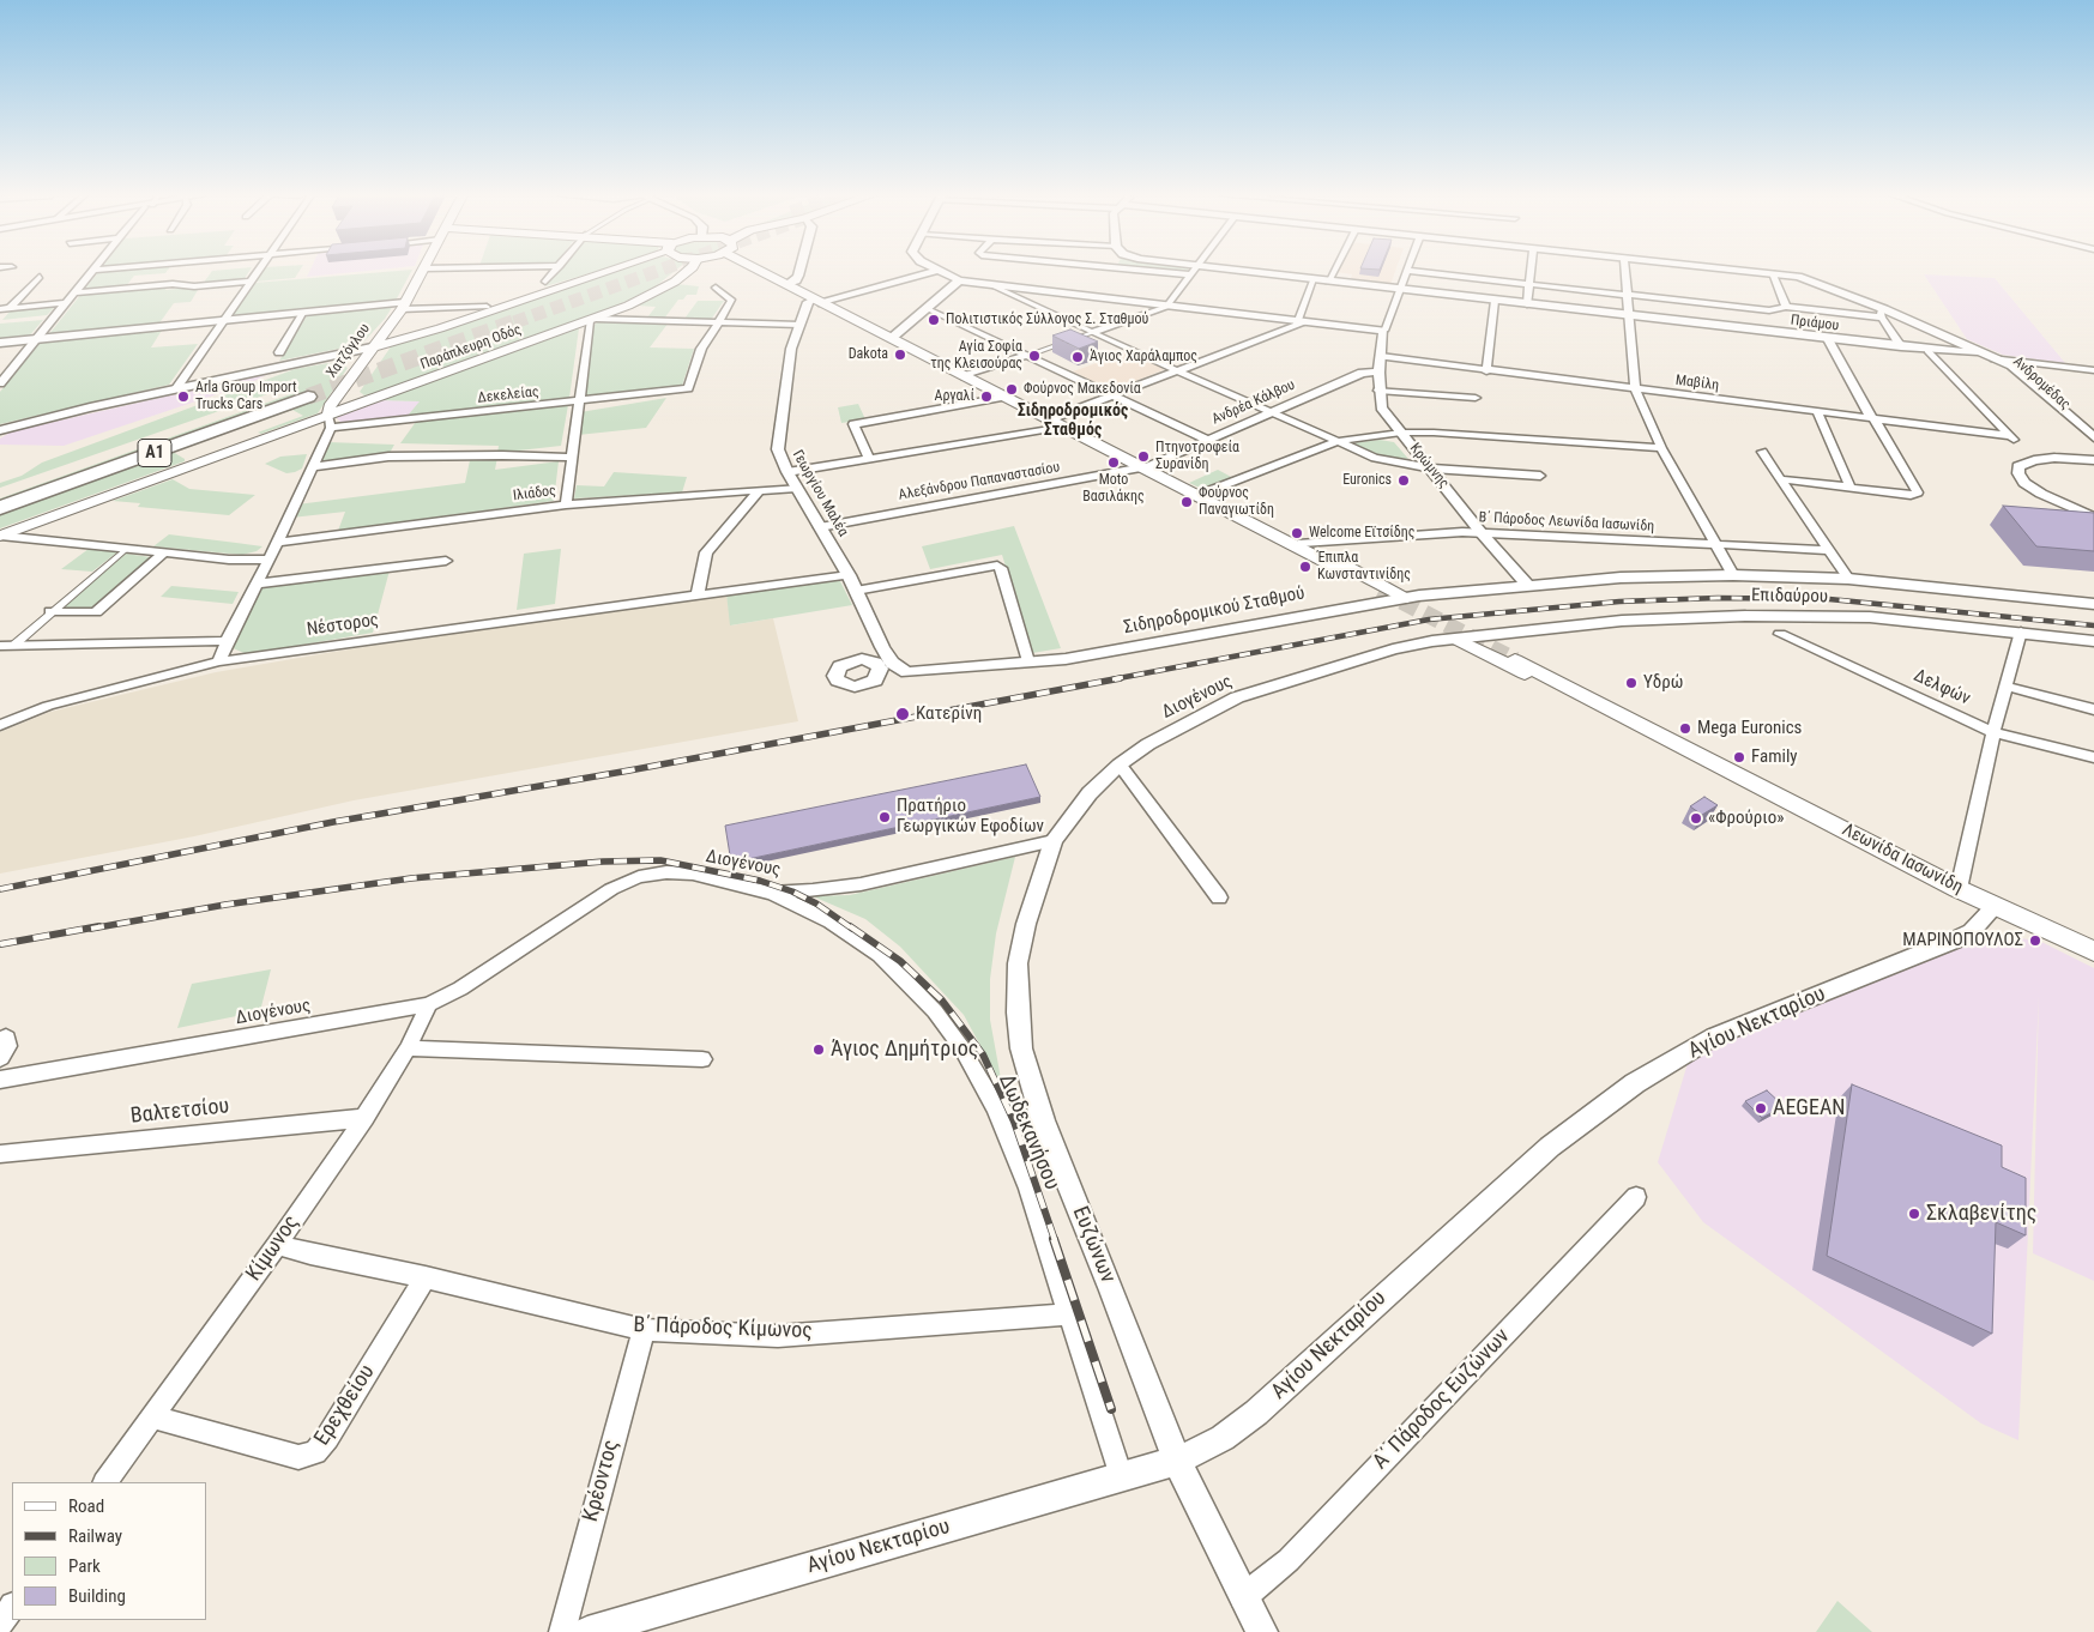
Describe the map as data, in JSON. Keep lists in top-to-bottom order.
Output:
{
  "streets": {
    "highway": ["Α1"],
    "main road": ["Παράπλευρη Οδός", "Χατζόγλου", "Λεωνίδα Ιασωνίδη"],
    "street": [
      "Πριάμου",
      "Μαβίλη",
      "Ανδρομέδας",
      "Δεκελείας",
      "Ανδρέα Κάλβου",
      "Κρώμνης",
      "Αλεξάνδρου Παπαναστασίου",
      "Ιλιάδος",
      "Γεωργίου Μαλέα",
      "Β΄ Πάροδος Λεωνίδα Ιασωνίδη",
      "Επιδαύρου",
      "Σιδηροδρομικού Σταθμού",
      "Νέστορος",
      "Δελφών",
      "Διογένους",
      "Αγίου Νεκταρίου",
      "Βαλτετσίου",
      "Δωδεκανήσου",
      "Ευζώνων",
      "Κίμωνος",
      "Β΄ Πάροδος Κίμωνος",
      "Α΄ Πάροδος Ευζώνων",
      "Ερεχθείου",
      "Κρέοντος"
    ]
  },
  "crossings": [
    ["Πριάμου", "Μαβίλη"],
    ["Πριάμου", "Ανδρομέδας"],
    ["Παράπλευρη Οδός", "Χατζόγλου"],
    ["Παράπλευρη Οδός", "Δεκελείας"],
    ["Χατζόγλου", "Δεκελείας"],
    ["Μαβίλη", "Κρώμνης"],
    ["Ανδρέα Κάλβου", "Κρώμνης"],
    ["Ανδρέα Κάλβου", "Αλεξάνδρου Παπαναστασίου"],
    ["Κρώμνης", "Β΄ Πάροδος Λεωνίδα Ιασωνίδη"],
    ["Κρώμνης", "Σιδηροδρομικού Σταθμού"],
    ["Αλεξάνδρου Παπαναστασίου", "Γεωργίου Μαλέα"],
    ["Ιλιάδος", "Γεωργίου Μαλέα"],
    ["Γεωργίου Μαλέα", "Σιδηροδρομικού Σταθμού"],
    ["Γεωργίου Μαλέα", "Νέστορος"],
    ["Επιδαύρου", "Διογένους"],
    ["Διογένους", "Δωδεκανήσου"],
    ["Διογένους", "Ευζώνων"],
    ["Διογένους", "Κίμωνος"],
    ["Λεωνίδα Ιασωνίδη", "Αγίου Νεκταρίου"],
    ["Αγίου Νεκταρίου", "Δωδεκανήσου"],
    ["Αγίου Νεκταρίου", "Ευζώνων"],
    ["Βαλτετσίου", "Κίμωνος"],
    ["Δωδεκανήσου", "Β΄ Πάροδος Κίμωνος"],
    ["Ευζώνων", "Α΄ Πάροδος Ευζώνων"],
    ["Κίμωνος", "Β΄ Πάροδος Κίμωνος"],
    ["Κίμωνος", "Ερεχθείου"],
    ["Β΄ Πάροδος Κίμωνος", "Ερεχθείου"],
    ["Β΄ Πάροδος Κίμωνος", "Κρέοντος"]
  ],
  "districts": ["Σιδηροδρομικός Σταθμός"],
  "places": [
    "Πολιτιστικός Σύλλογος Σ. Σταθμού",
    "Dakota",
    "Αγία Σοφία της Κλεισούρας",
    "Άγιος Χαράλαμπος",
    "Φούρνος Μακεδονία",
    "Arla Group Import Trucks Cars",
    "Αργαλί",
    "Πτηνοτροφεία Συρανίδη",
    "Moto Bασιλάκης",
    "Euronics",
    "Φούρνος Παναγιωτίδη",
    "Welcome Eϊτσίδης",
    "Έπιπλα Κωνσταντινίδης",
    "Υδρώ",
    "Κατερίνη",
    "Mega Euronics",
    "Family",
    "Πρατήριο Γεωργικών Εφοδίων",
    "«Φρούριο»",
    "ΜΑΡΙΝΟΠΟΥΛΟΣ",
    "Άγιος Δημήτριος",
    "AEGEAN",
    "Σκλαβενίτης"
  ],
  "legend": [
    "Road",
    "Railway",
    "Park",
    "Building"
  ]
}
